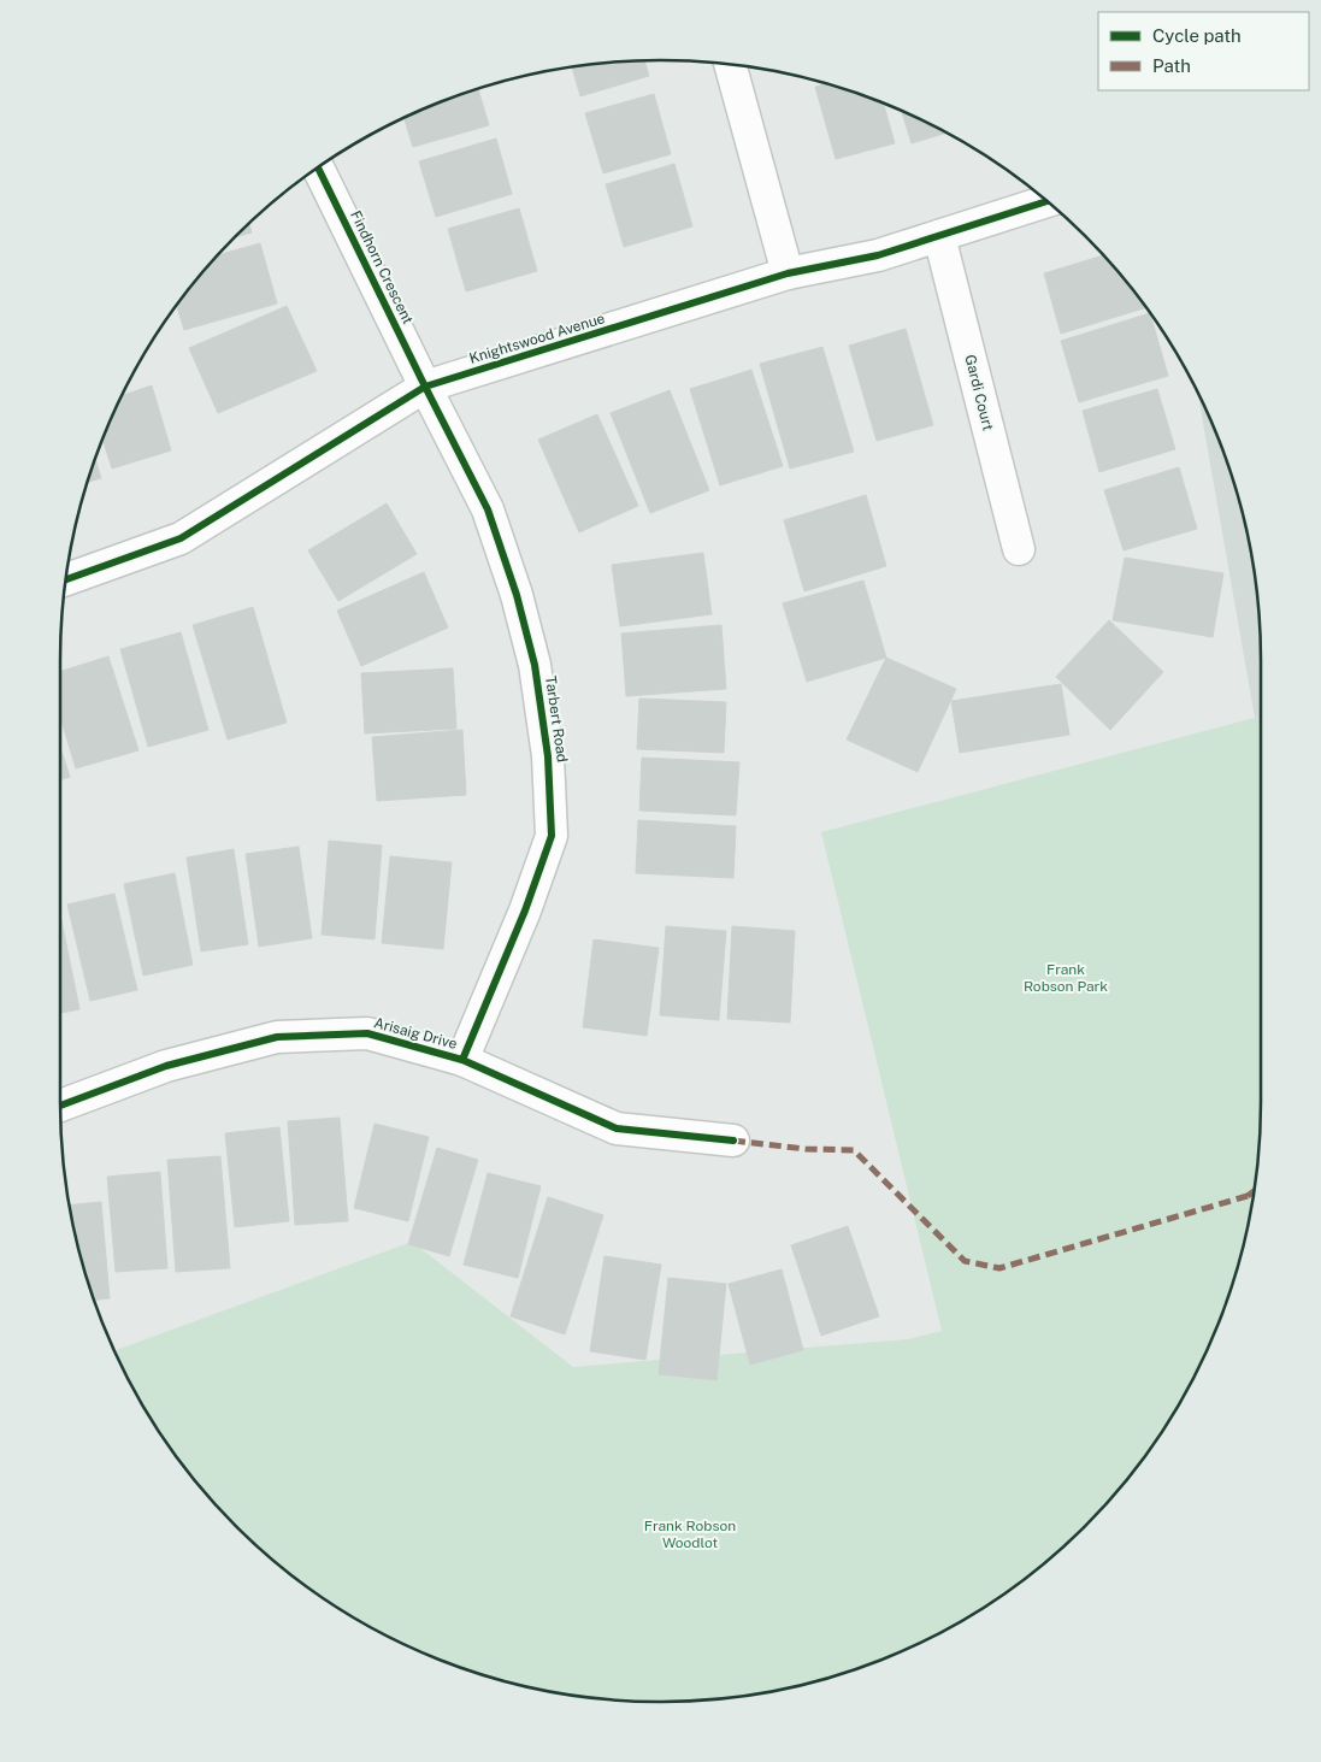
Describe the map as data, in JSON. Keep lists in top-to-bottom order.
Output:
{
  "streets": {
    "street": [
      "Findhorn Crescent",
      "Knightswood Avenue",
      "Gardi Court",
      "Tarbert Road",
      "Arisaig Drive"
    ]
  },
  "crossings": [
    ["Findhorn Crescent", "Knightswood Avenue"],
    ["Findhorn Crescent", "Tarbert Road"],
    ["Knightswood Avenue", "Gardi Court"],
    ["Knightswood Avenue", "Tarbert Road"],
    ["Tarbert Road", "Arisaig Drive"]
  ],
  "parks": ["Frank Robson Park", "Frank Robson Woodlot"],
  "legend": ["Cycle path", "Path"]
}
